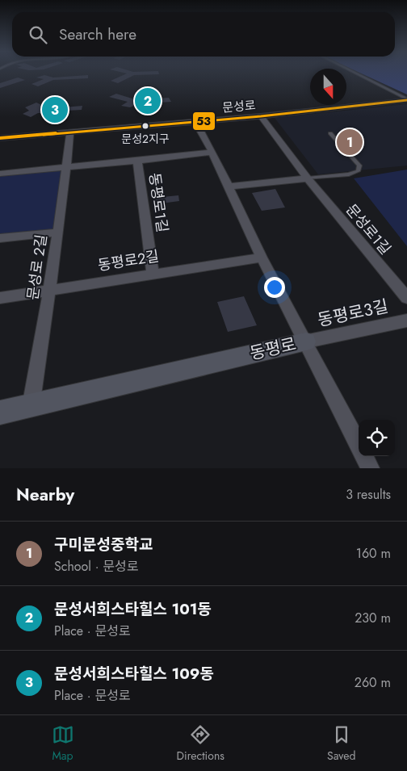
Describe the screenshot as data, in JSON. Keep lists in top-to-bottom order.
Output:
{
  "streets": {
    "street": [
      "문성로",
      "동평로1길",
      "문성로1길",
      "동평로2길",
      "문성로 2길",
      "동평로3길",
      "동평로"
    ]
  },
  "crossings": [
    ["문성로", "문성로1길"],
    ["문성로", "문성로 2길"],
    ["문성로", "동평로"],
    ["동평로1길", "동평로2길"],
    ["동평로2길", "문성로 2길"],
    ["동평로2길", "동평로"],
    ["문성로 2길", "동평로"],
    ["동평로3길", "동평로"]
  ],
  "places": ["문성2지구"],
  "lines": ["transit line 53"],
  "north": "bottom",
  "page": {
    "search": "Search here",
    "pins": ["2", "3", "1"],
    "heading": ["Nearby", "3 results"],
    "list": [
      {
        "mark": "1",
        "name": "구미문성중학교",
        "note": "School · 문성로",
        "value": "160 m"
      },
      {
        "mark": "2",
        "name": "문성서희스타힐스 101동",
        "note": "Place · 문성로",
        "value": "230 m"
      },
      {
        "mark": "3",
        "name": "문성서희스타힐스 109동",
        "note": "Place · 문성로",
        "value": "260 m"
      }
    ],
    "nav": ["Map", "Directions", "Saved"]
  }
}
